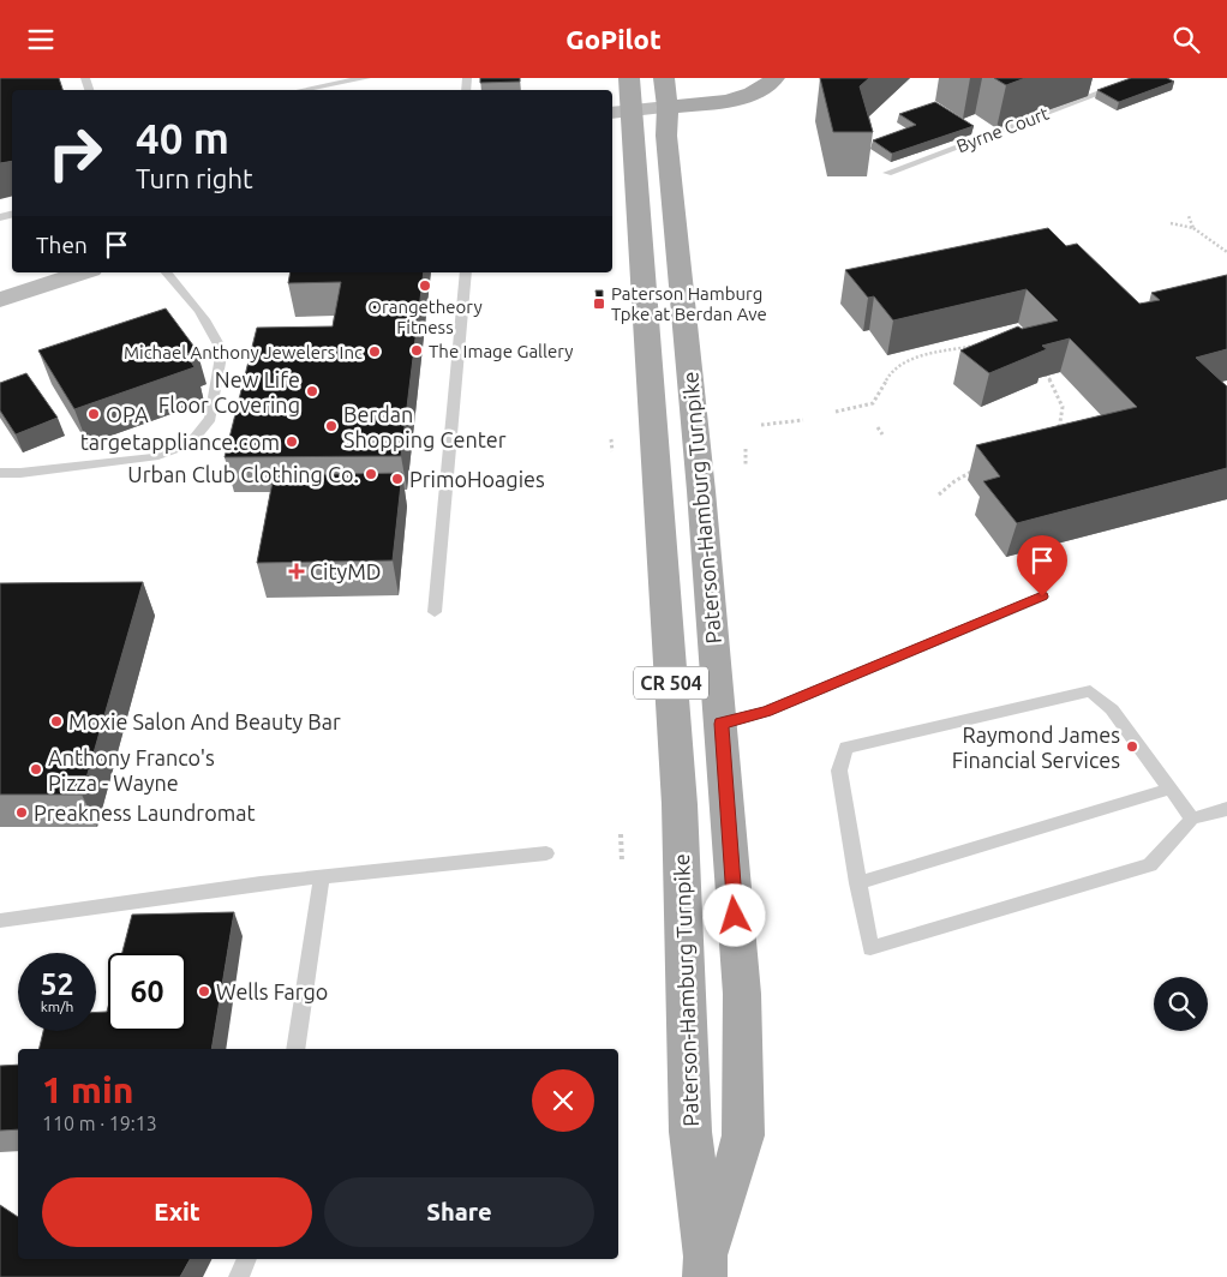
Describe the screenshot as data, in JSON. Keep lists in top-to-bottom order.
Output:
{
  "streets": {
    "main road": ["Paterson-Hamburg Turnpike", "CR 504"],
    "lane": ["Byrne Court"]
  },
  "places": {
    "other": [
      "Orangetheory Fitness",
      "The Image Gallery",
      "Michael Anthony Jewelers Inc",
      "New Life Floor Covering",
      "OPA",
      "Berdan Shopping Center",
      "targetappliance.com",
      "Urban Club Clothing Co.",
      "PrimoHoagies",
      "Moxie Salon And Beauty Bar",
      "Raymond James Financial Services",
      "Anthony Franco's Pizza - Wayne",
      "Preakness Laundromat",
      "Wells Fargo"
    ],
    "transit": ["Paterson Hamburg Tpke at Berdan Ave"],
    "health": ["CityMD"]
  },
  "page": {
    "header": "GoPilot",
    "turn": ["40 m", "Turn right"],
    "then": "Then",
    "speed": "52 km/h",
    "limit": "60",
    "heading": ["1 min", "110 m · 19:13"],
    "buttons": ["Exit", "Share"]
  }
}
